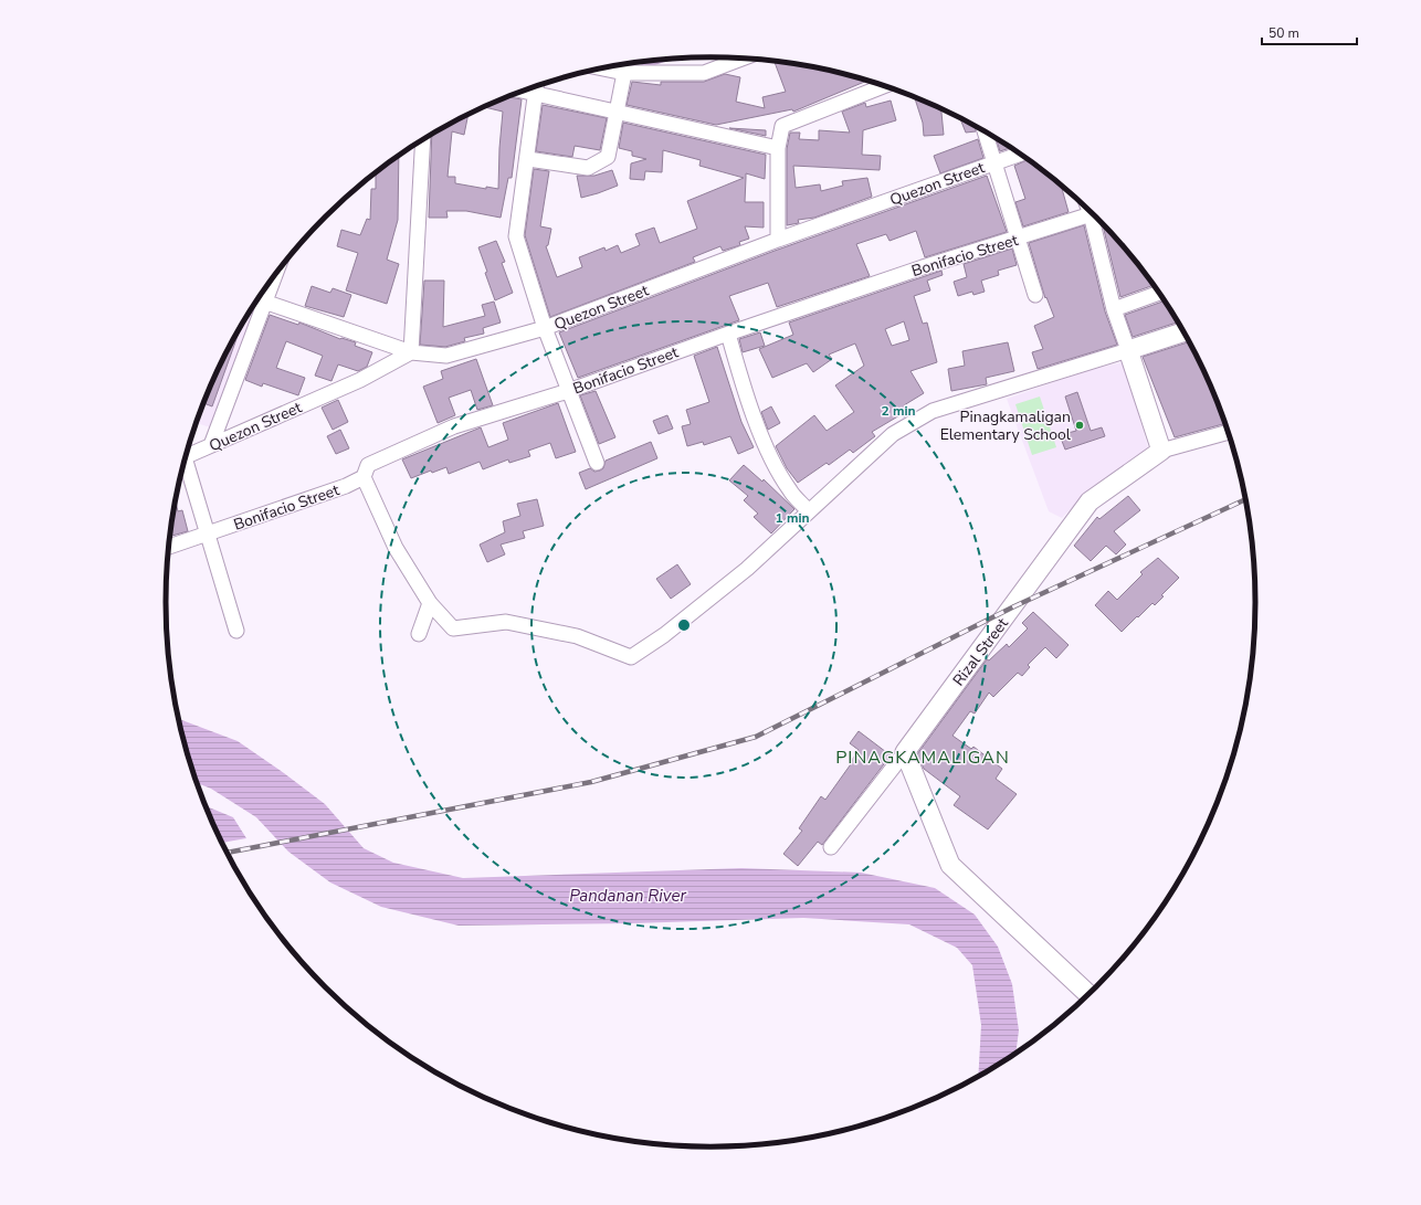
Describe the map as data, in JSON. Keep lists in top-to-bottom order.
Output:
{
  "streets": {
    "street": ["Quezon Street", "Bonifacio Street", "Rizal Street"]
  },
  "districts": ["PINAGKAMALIGAN"],
  "water": ["Pandanan River"],
  "places": ["Pinagkamaligan Elementary School"],
  "scale_bar": "50 m",
  "rings": ["2 min", "1 min"]
}
